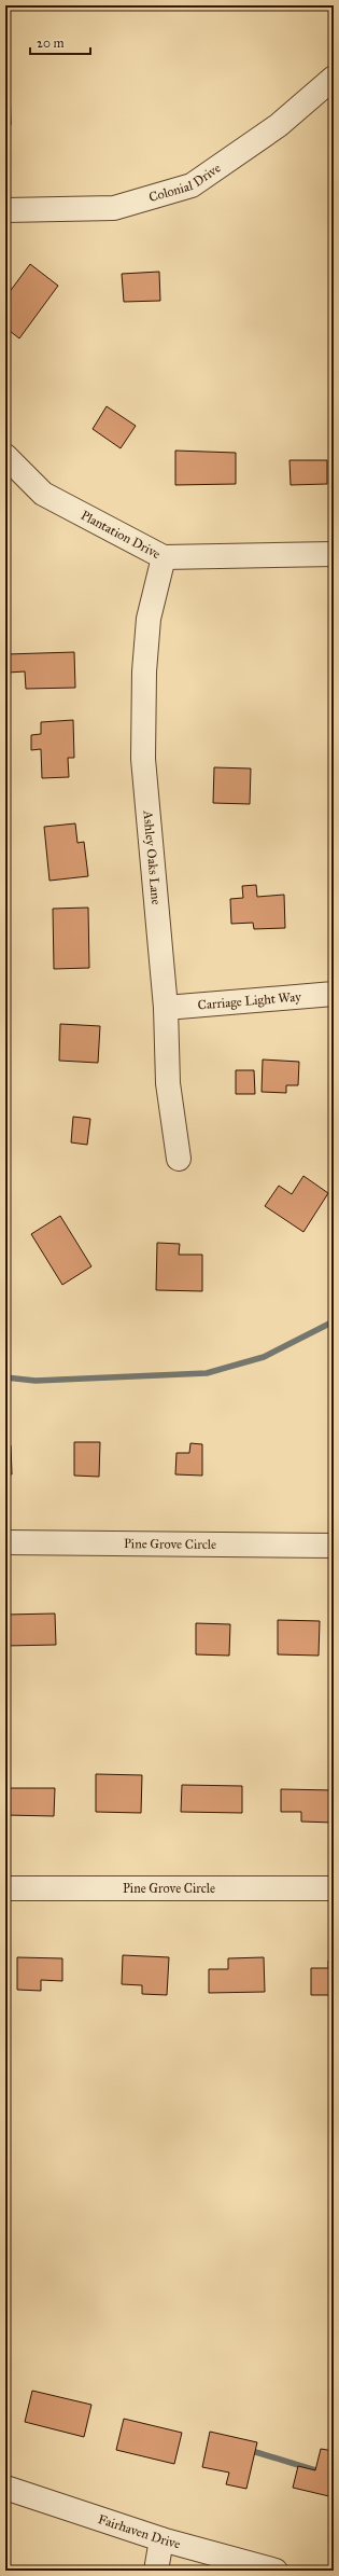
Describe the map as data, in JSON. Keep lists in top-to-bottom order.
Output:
{
  "streets": {
    "street": [
      "Colonial Drive",
      "Plantation Drive",
      "Ashley Oaks Lane",
      "Carriage Light Way",
      "Pine Grove Circle",
      "Fairhaven Drive"
    ]
  },
  "crossings": [
    ["Plantation Drive", "Ashley Oaks Lane"],
    ["Ashley Oaks Lane", "Carriage Light Way"]
  ],
  "scale_bar": "20 m"
}
